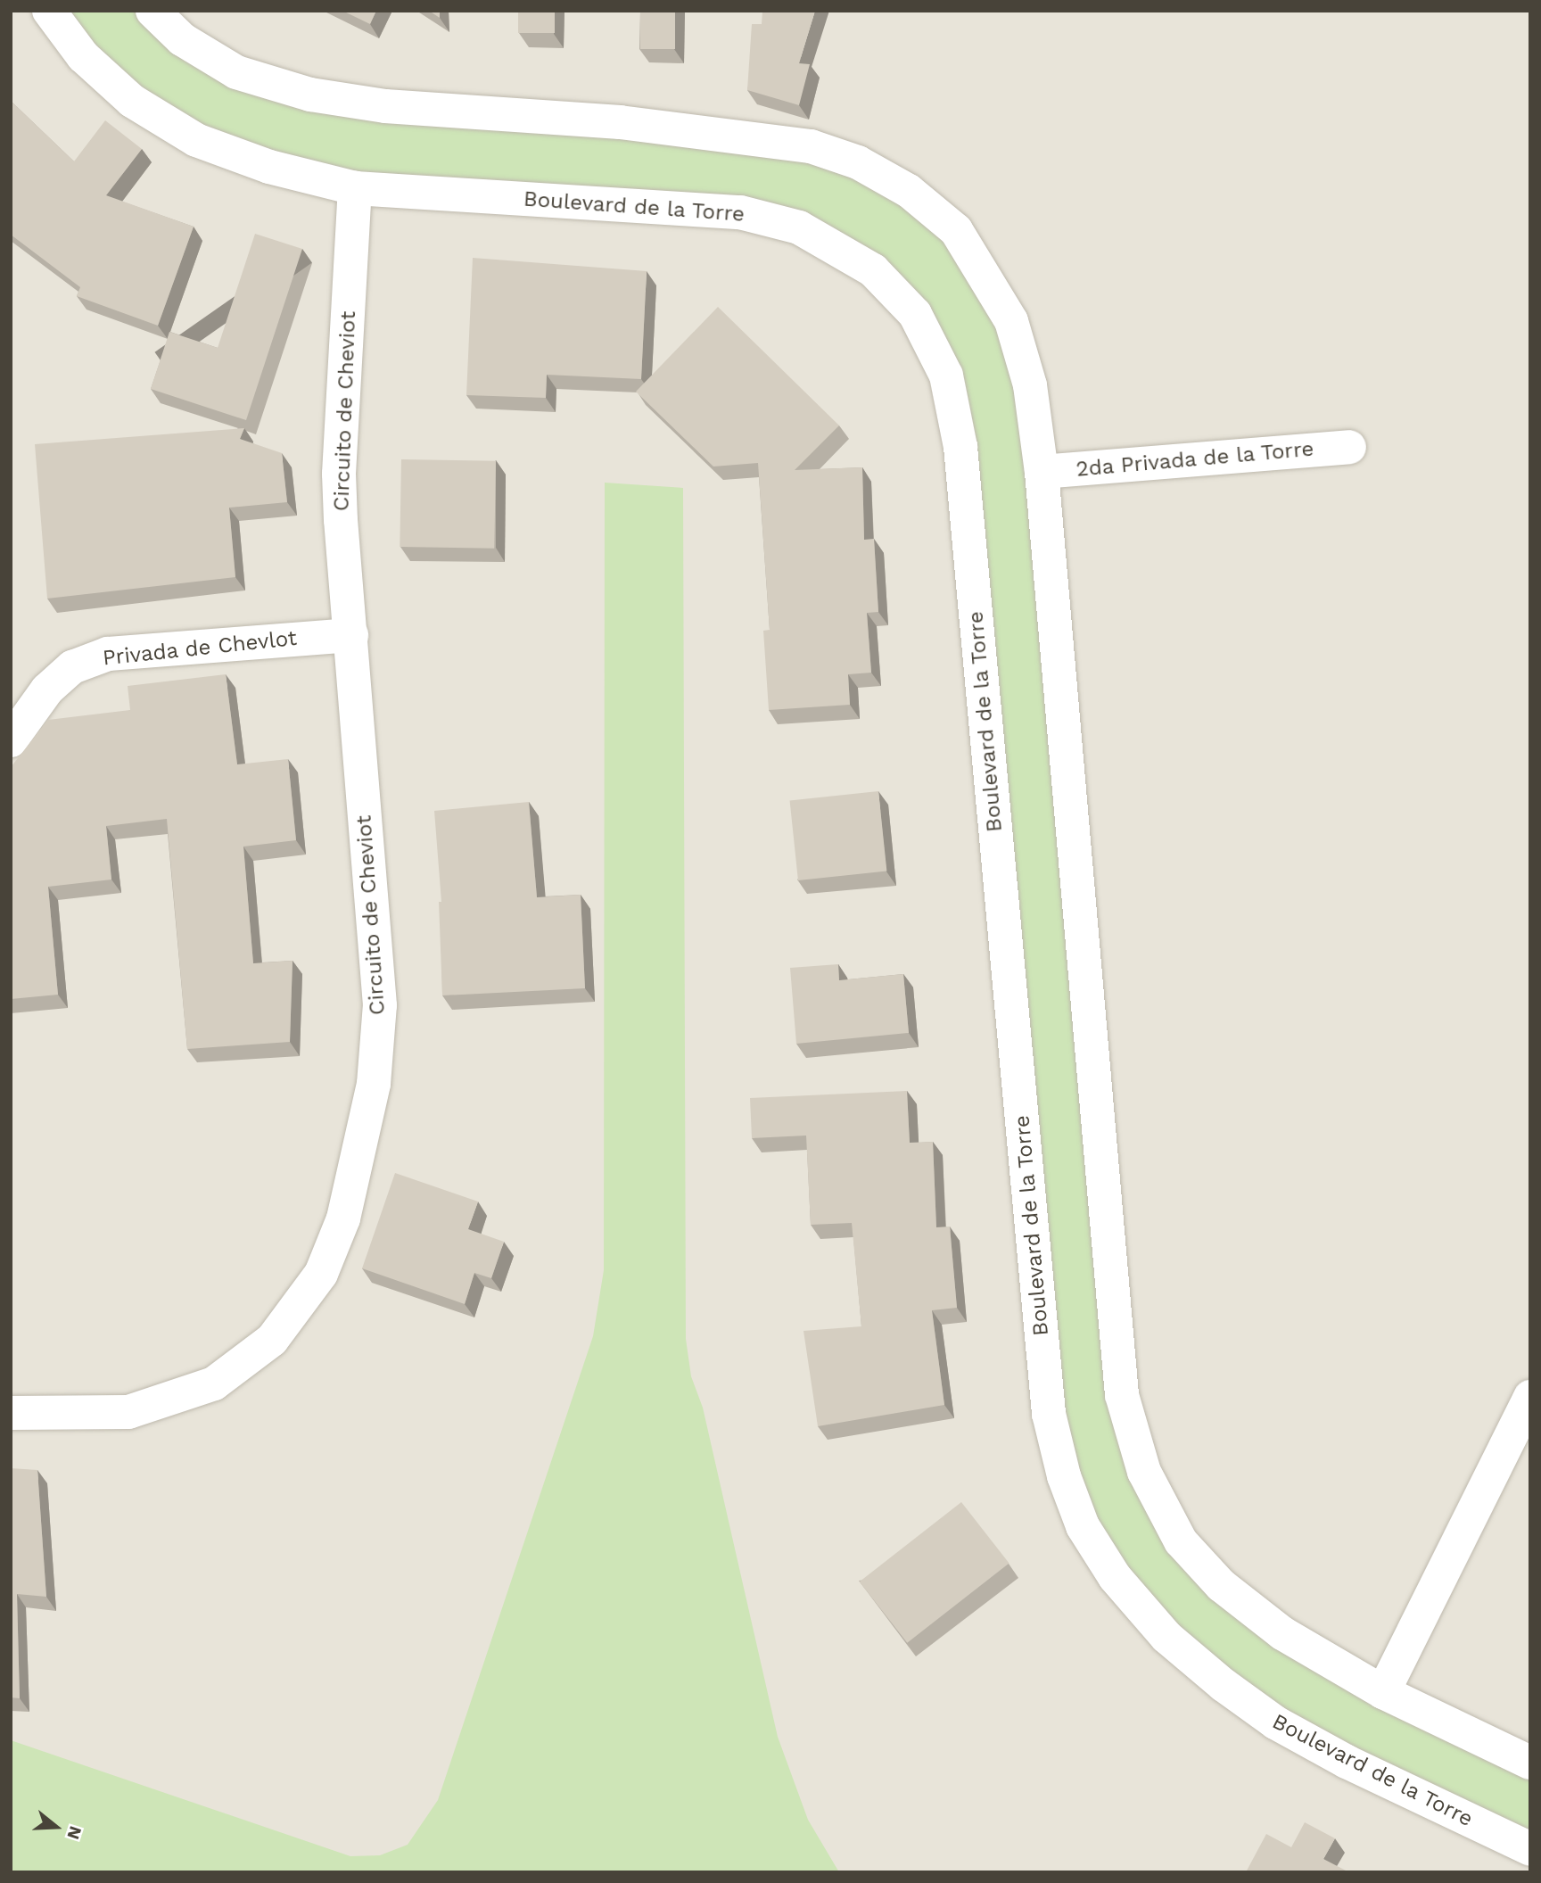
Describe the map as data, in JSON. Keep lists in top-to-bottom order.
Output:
{
  "streets": {
    "street": [
      "Boulevard de la Torre",
      "Circuito de Cheviot",
      "2da Privada de la Torre",
      "Privada de Chevlot"
    ]
  },
  "crossings": [
    ["Boulevard de la Torre", "Circuito de Cheviot"],
    ["Circuito de Cheviot", "Privada de Chevlot"]
  ],
  "north": "right"
}
